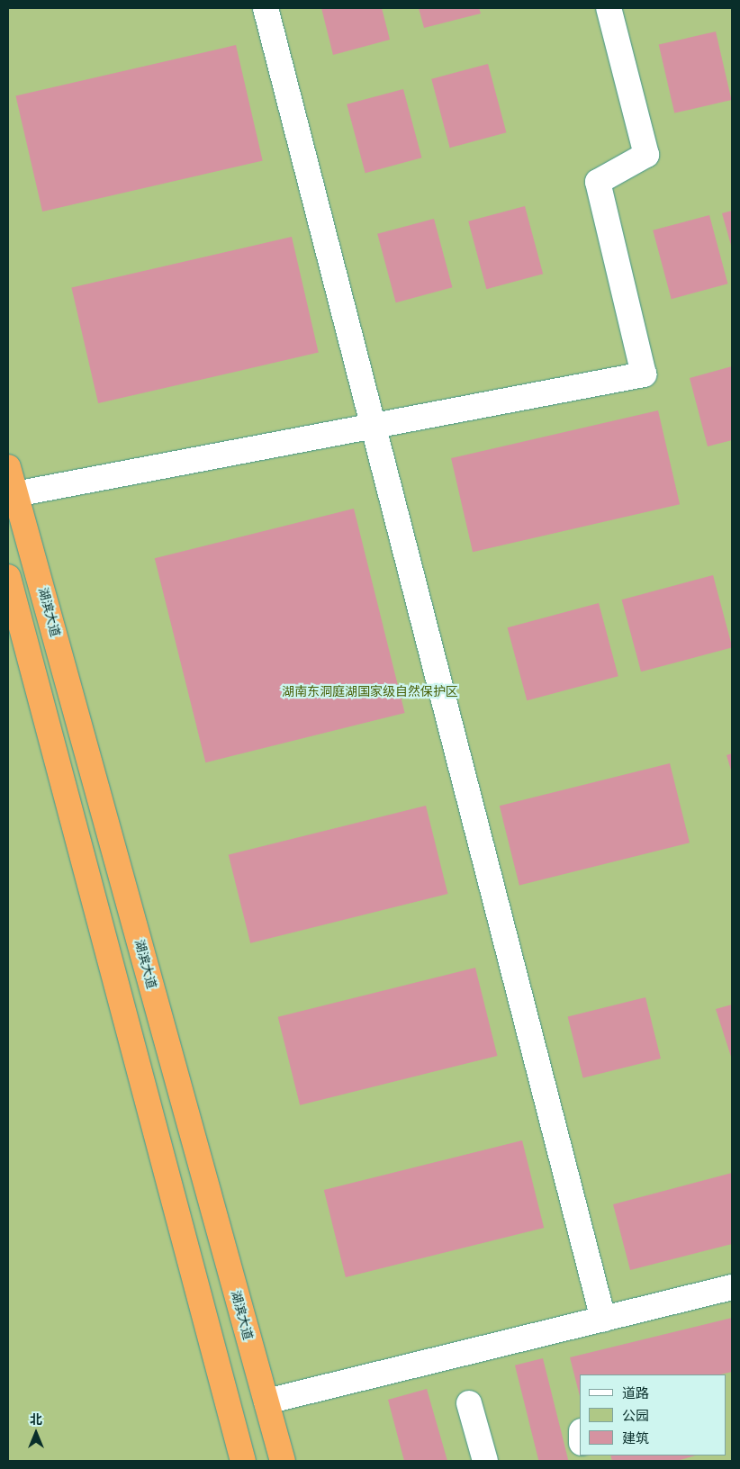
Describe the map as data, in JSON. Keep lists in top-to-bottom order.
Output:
{
  "streets": {
    "highway": ["湖滨大道"]
  },
  "parks": ["湖南东洞庭湖国家级自然保护区"],
  "legend": ["道路", "公园", "建筑"],
  "north": "top"
}
